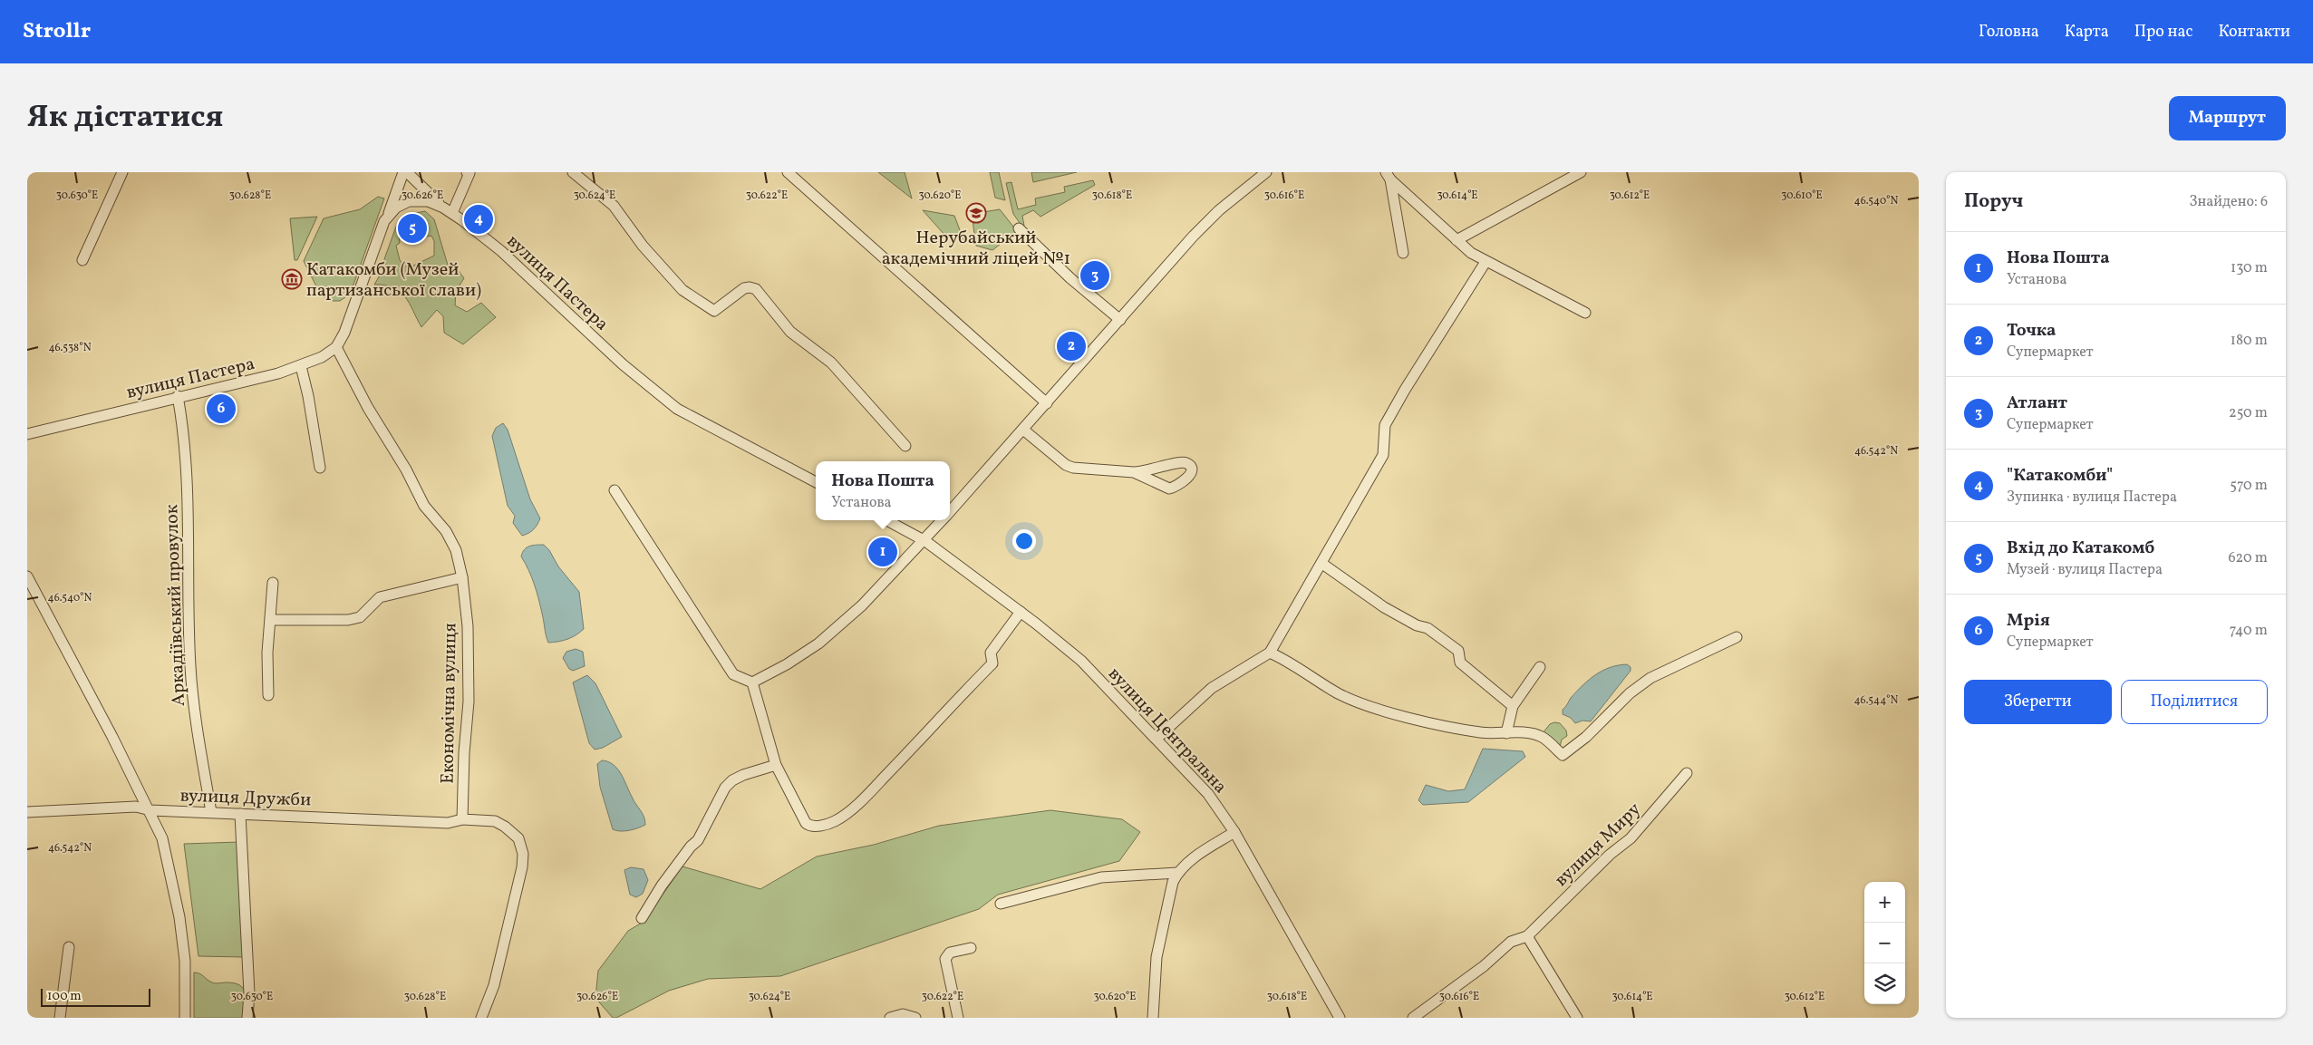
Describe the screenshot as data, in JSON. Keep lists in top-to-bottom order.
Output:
{
  "streets": {
    "street": [
      "вулиця Пастера",
      "Аркадіївський провулок",
      "Економічна вулиця",
      "вулиця Центральна",
      "вулиця Дружби",
      "вулиця Миру"
    ]
  },
  "crossings": [
    ["вулиця Пастера", "Аркадіївський провулок"],
    ["вулиця Пастера", "Економічна вулиця"],
    ["Аркадіївський провулок", "вулиця Дружби"],
    ["Економічна вулиця", "вулиця Дружби"]
  ],
  "places": {
    "school or university": ["Нерубайський академічний ліцей №1"],
    "museum": ["Катакомби (Музей партизанської слави)"]
  },
  "scale_bar": "100 m",
  "page": {
    "header": "Strollr",
    "nav": [
      "Головна",
      "Карта",
      "Про нас",
      "Контакти"
    ],
    "title": "Як дістатися",
    "buttons": [
      "Маршрут",
      ["Зберегти", "Поділитися"]
    ],
    "heading": ["Поруч", "Знайдено: 6"],
    "pins": [
      "4",
      "5",
      "3",
      "2",
      "6",
      "1"
    ],
    "list": [
      {
        "mark": "1",
        "name": "Нова Пошта",
        "note": "Установа",
        "value": "130 m"
      },
      {
        "mark": "2",
        "name": "Точка",
        "note": "Супермаркет",
        "value": "180 m"
      },
      {
        "mark": "3",
        "name": "Атлант",
        "note": "Супермаркет",
        "value": "250 m"
      },
      {
        "mark": "4",
        "name": "\"Катакомби\"",
        "note": "Зупинка · вулиця Пастера",
        "value": "570 m"
      },
      {
        "mark": "5",
        "name": "Вхід до Катакомб",
        "note": "Музей · вулиця Пастера",
        "value": "620 m"
      },
      {
        "mark": "6",
        "name": "Мрія",
        "note": "Супермаркет",
        "value": "740 m"
      }
    ],
    "popup": ["Нова Пошта", "Установа"],
    "map_buttons": ["+", "−"],
    "scale": "100 m"
  },
  "coordinates": [
    "30.630°E",
    "30.628°E",
    "30.626°E",
    "30.624°E",
    "30.622°E",
    "30.620°E",
    "30.618°E",
    "30.616°E",
    "30.614°E",
    "30.612°E",
    "30.610°E",
    "46.540°N",
    "46.538°N",
    "46.542°N",
    "46.544°N"
  ]
}
